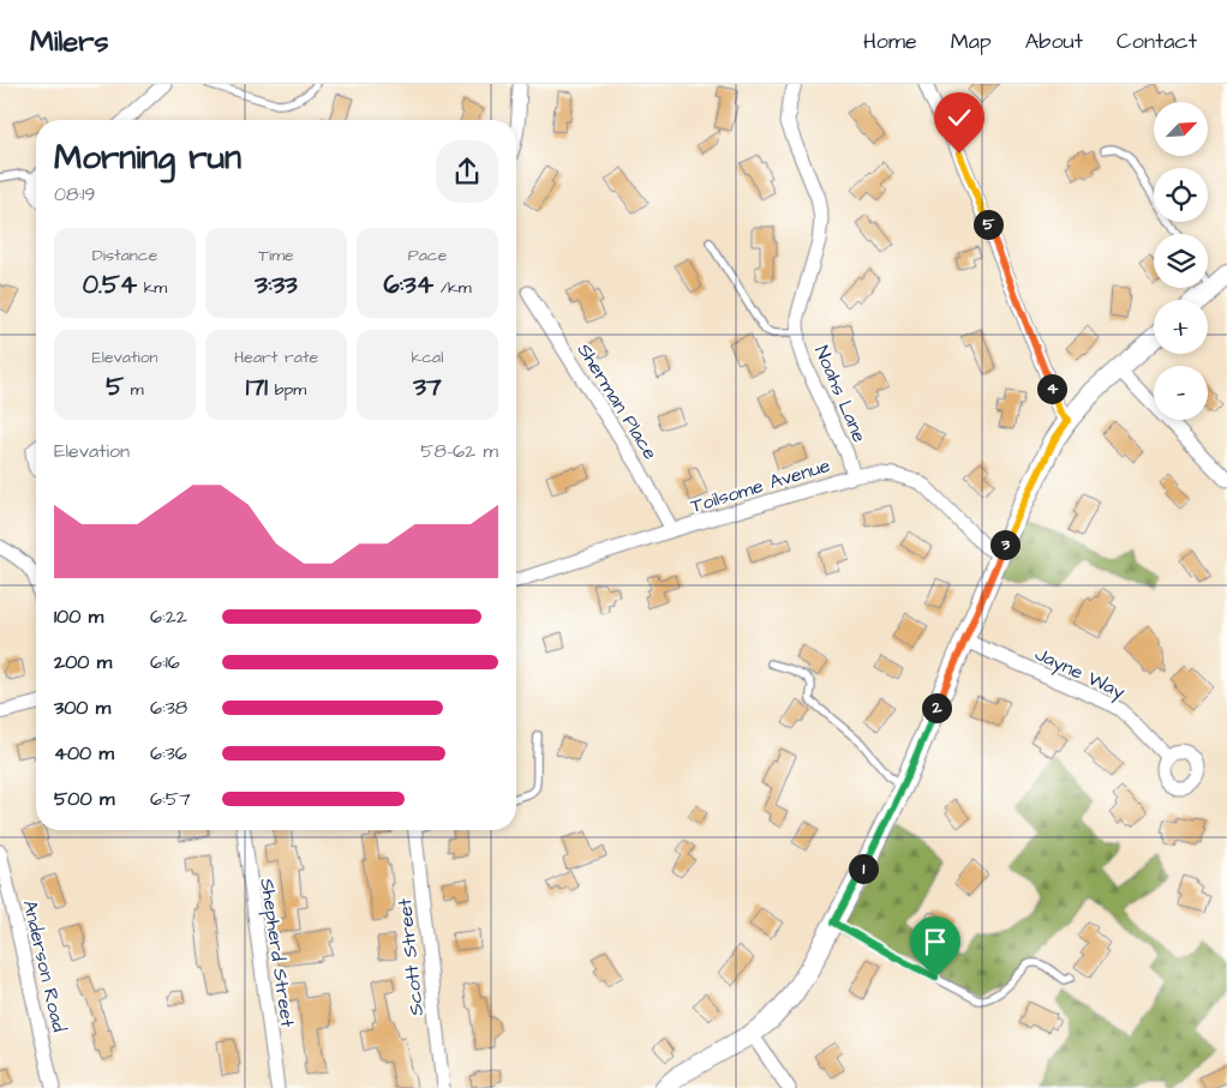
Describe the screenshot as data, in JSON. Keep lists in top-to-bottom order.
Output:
{
  "streets": {
    "street": [
      "Noahs Lane",
      "Sherman Place",
      "Toilsome Avenue",
      "Jayne Way",
      "Shepherd Street",
      "Scott Street",
      "Anderson Road"
    ]
  },
  "crossings": [
    ["Noahs Lane", "Toilsome Avenue"],
    ["Sherman Place", "Toilsome Avenue"]
  ],
  "north": "top right",
  "page": {
    "header": "Milers",
    "nav": [
      "Home",
      "Map",
      "About",
      "Contact"
    ],
    "map_buttons": ["+", "−"],
    "heading": ["Morning run", "08:19"],
    "pins": [
      "5",
      "4",
      "3",
      "2",
      "1"
    ],
    "stats": [
      ["Distance", "0.54 km"],
      ["Time", "3:33"],
      ["Pace", "6:34 /km"],
      ["Elevation", "5 m"],
      ["Heart rate", "171 bpm"],
      ["kcal", "37"]
    ],
    "chart": ["Elevation", "58–62 m"],
    "list": [
      {
        "name": "100 m",
        "note": "6:22"
      },
      {
        "name": "200 m",
        "note": "6:16"
      },
      {
        "name": "300 m",
        "note": "6:38"
      },
      {
        "name": "400 m",
        "note": "6:36"
      },
      {
        "name": "500 m",
        "note": "6:57"
      }
    ]
  }
}
